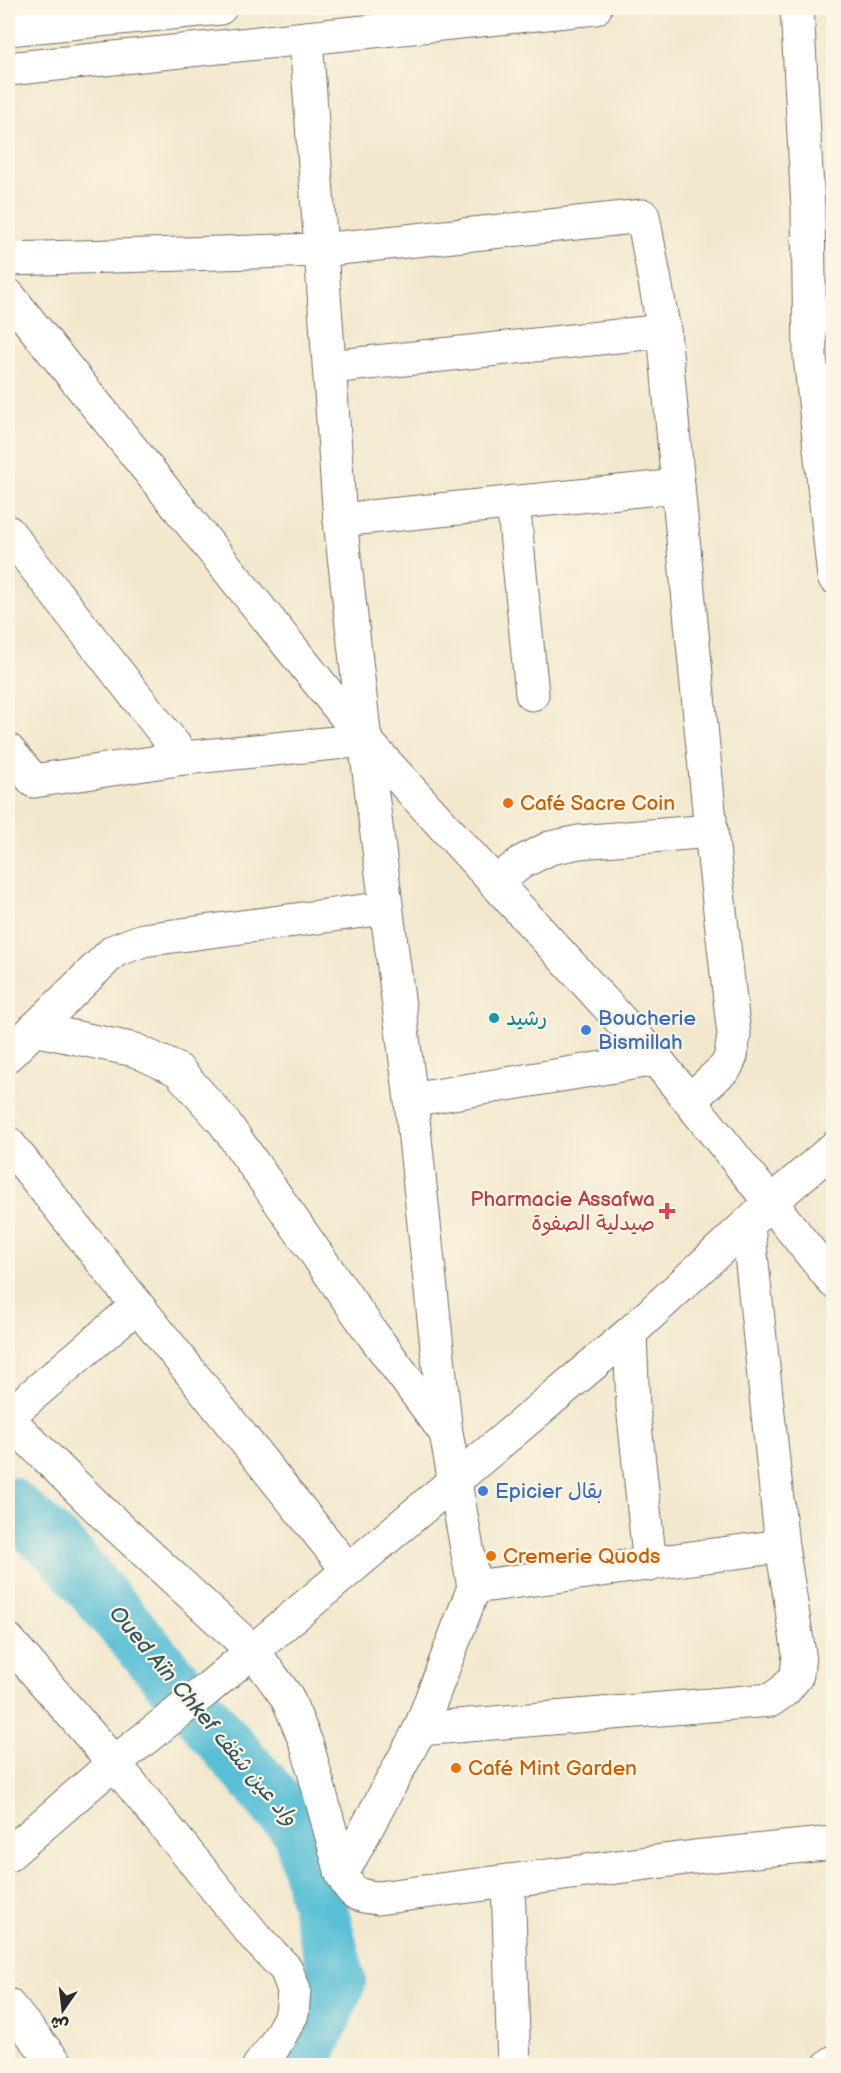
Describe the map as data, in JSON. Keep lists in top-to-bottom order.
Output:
{
  "water": ["Oued Aïn Chkef واد عين شقف"],
  "places": {
    "other": [
      "Café Sacre Coin",
      "رشيد",
      "Boucherie Bismillah",
      "Epicier بقال",
      "Cremerie Quods",
      "Café Mint Garden"
    ],
    "health": ["Pharmacie Assafwa صيدلية الصفوة"]
  },
  "north": "bottom"
}
